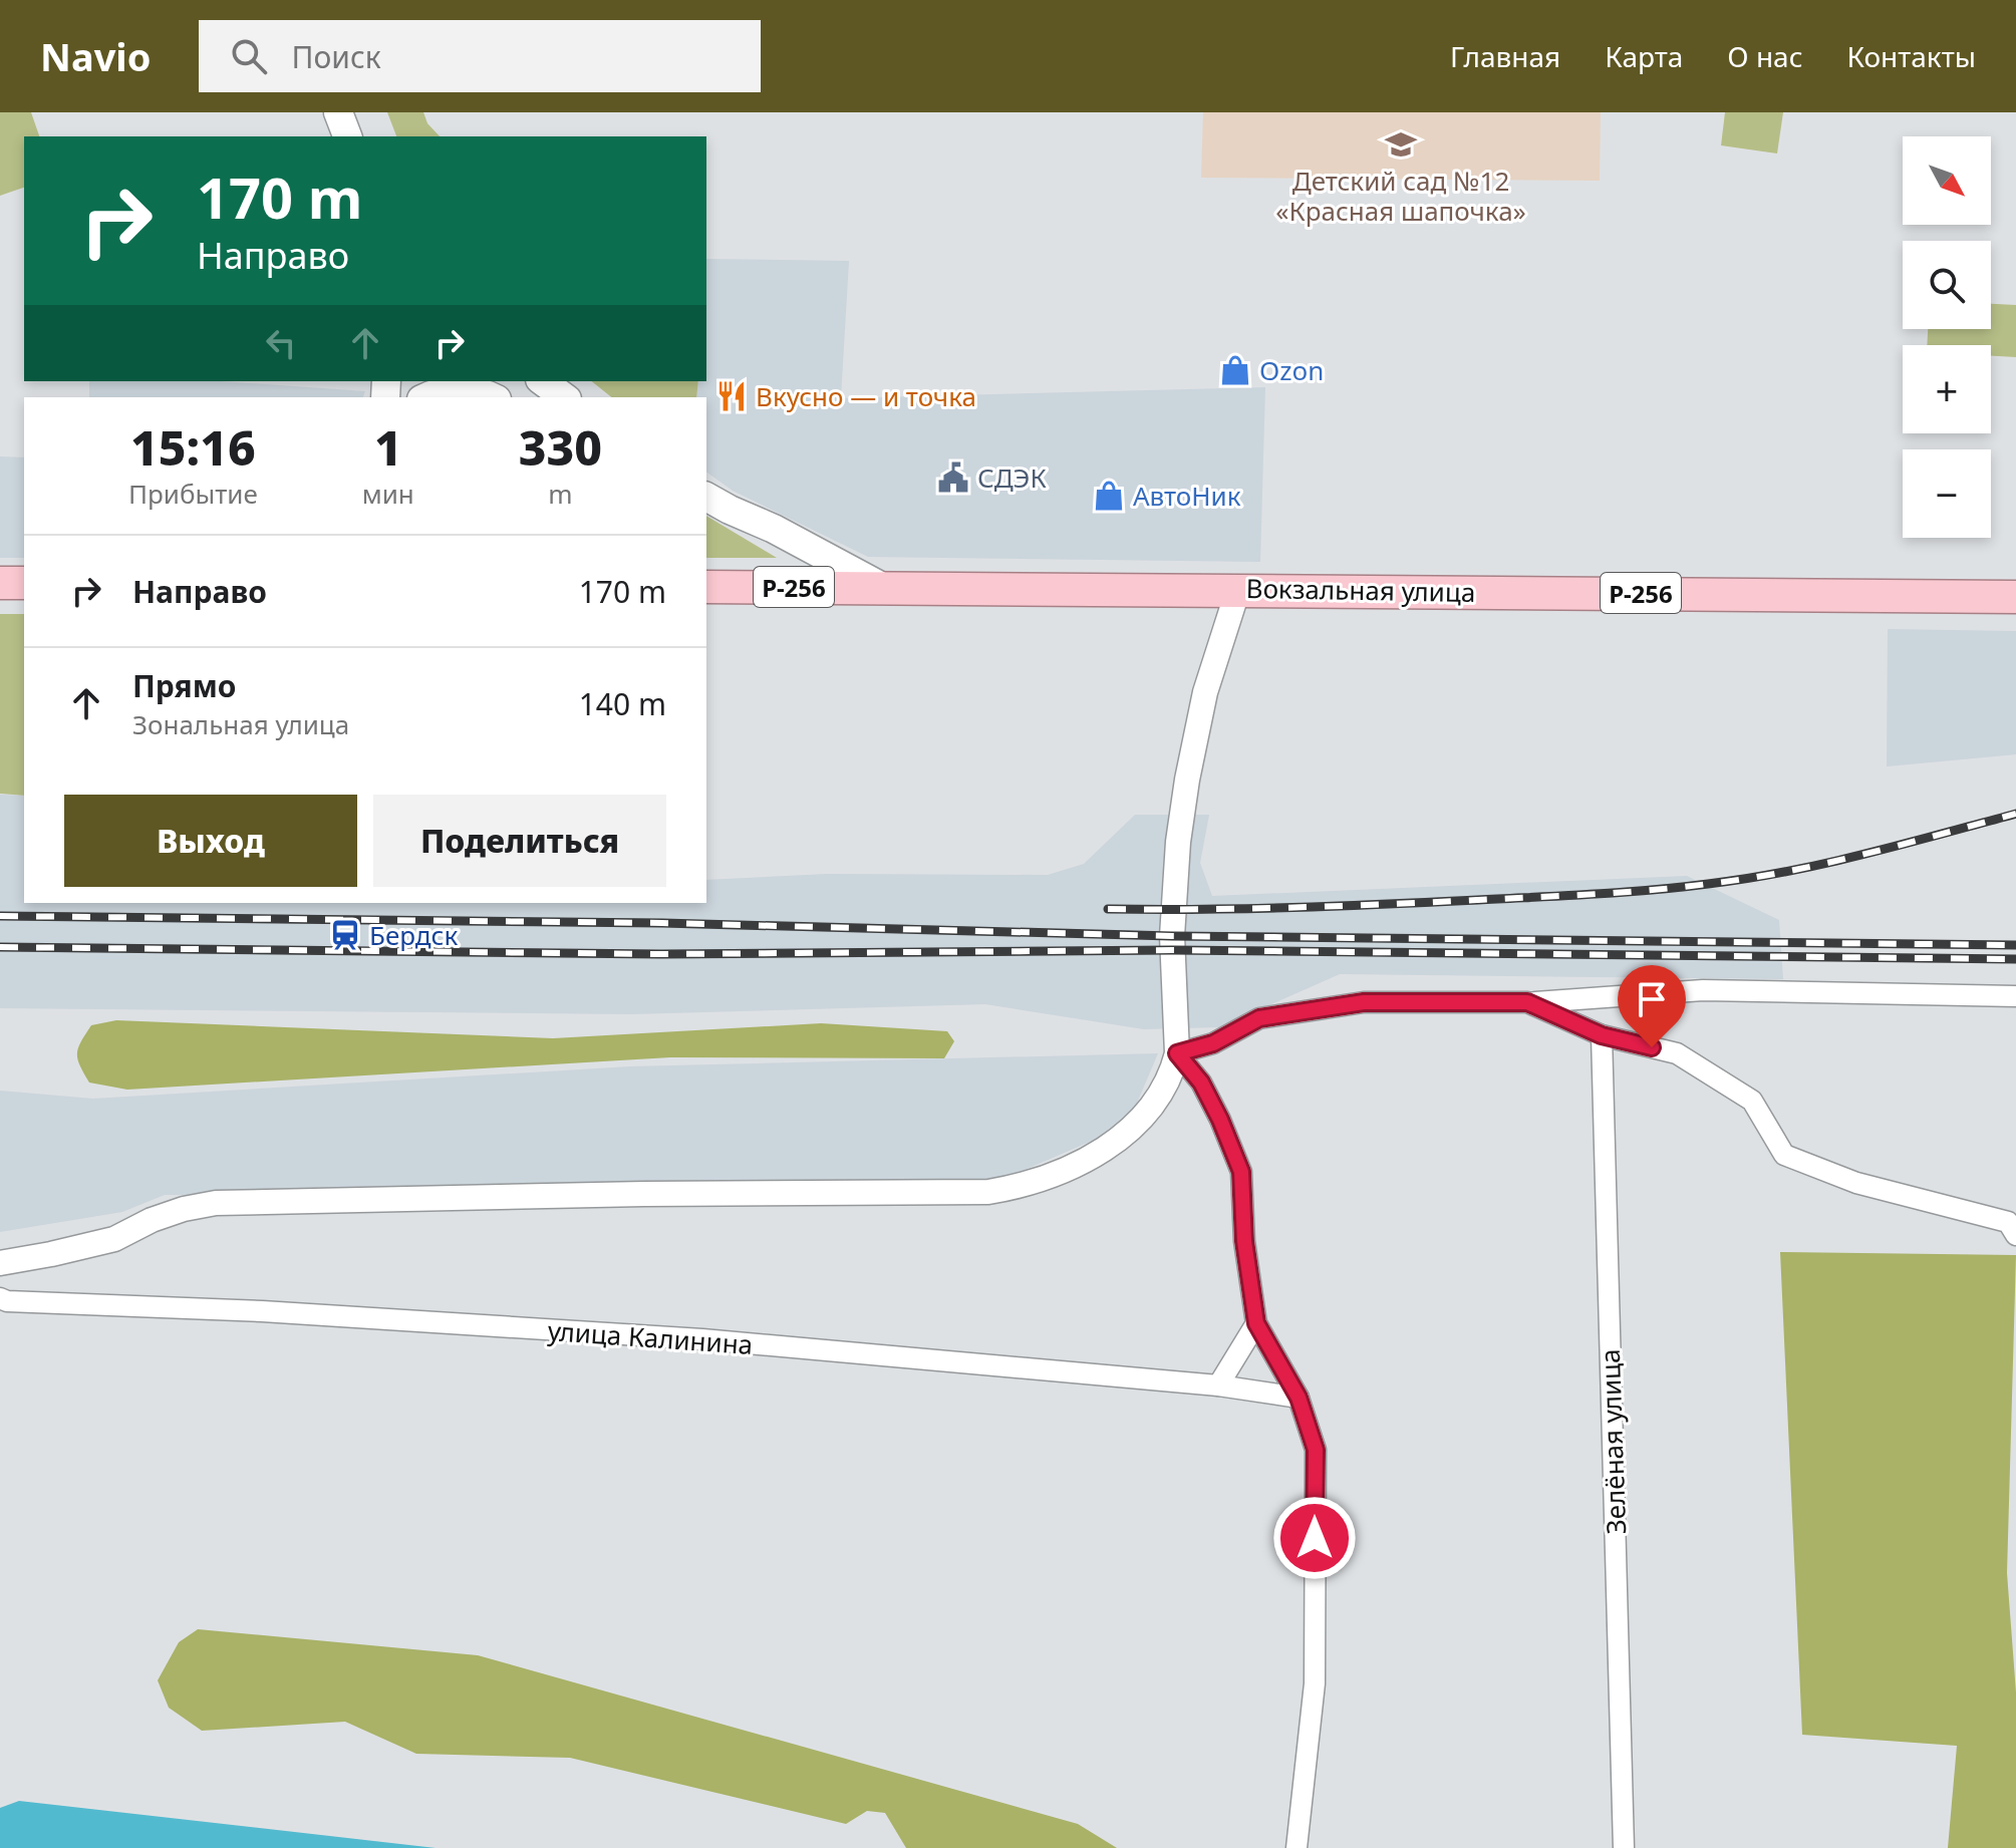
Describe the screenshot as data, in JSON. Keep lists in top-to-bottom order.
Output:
{
  "streets": {
    "highway": ["Р-256", "Вокзальная улица"],
    "street": ["улица Калинина", "Зелёная улица"]
  },
  "places": {
    "school or university": ["Детский сад №12 «Красная шапочка»"],
    "shop": ["Ozon", "АвтоНик"],
    "restaurant": ["Вкусно — и точка"],
    "public building": ["СДЭК"],
    "station": ["Бердск"]
  },
  "north": "bottom right",
  "page": {
    "header": "Navio",
    "search": "Поиск",
    "nav": [
      "Главная",
      "Карта",
      "О нас",
      "Контакты"
    ],
    "map_buttons": ["+", "−"],
    "turn": ["170 m", "Направо"],
    "eta": [
      "15:16",
      "Прибытие",
      "1",
      "мин",
      "330",
      "m"
    ],
    "list": [
      {
        "name": "Направо",
        "value": "170 m"
      },
      {
        "name": "Прямо",
        "note": "Зональная улица",
        "value": "140 m"
      }
    ],
    "buttons": ["Выход", "Поделиться"]
  }
}
